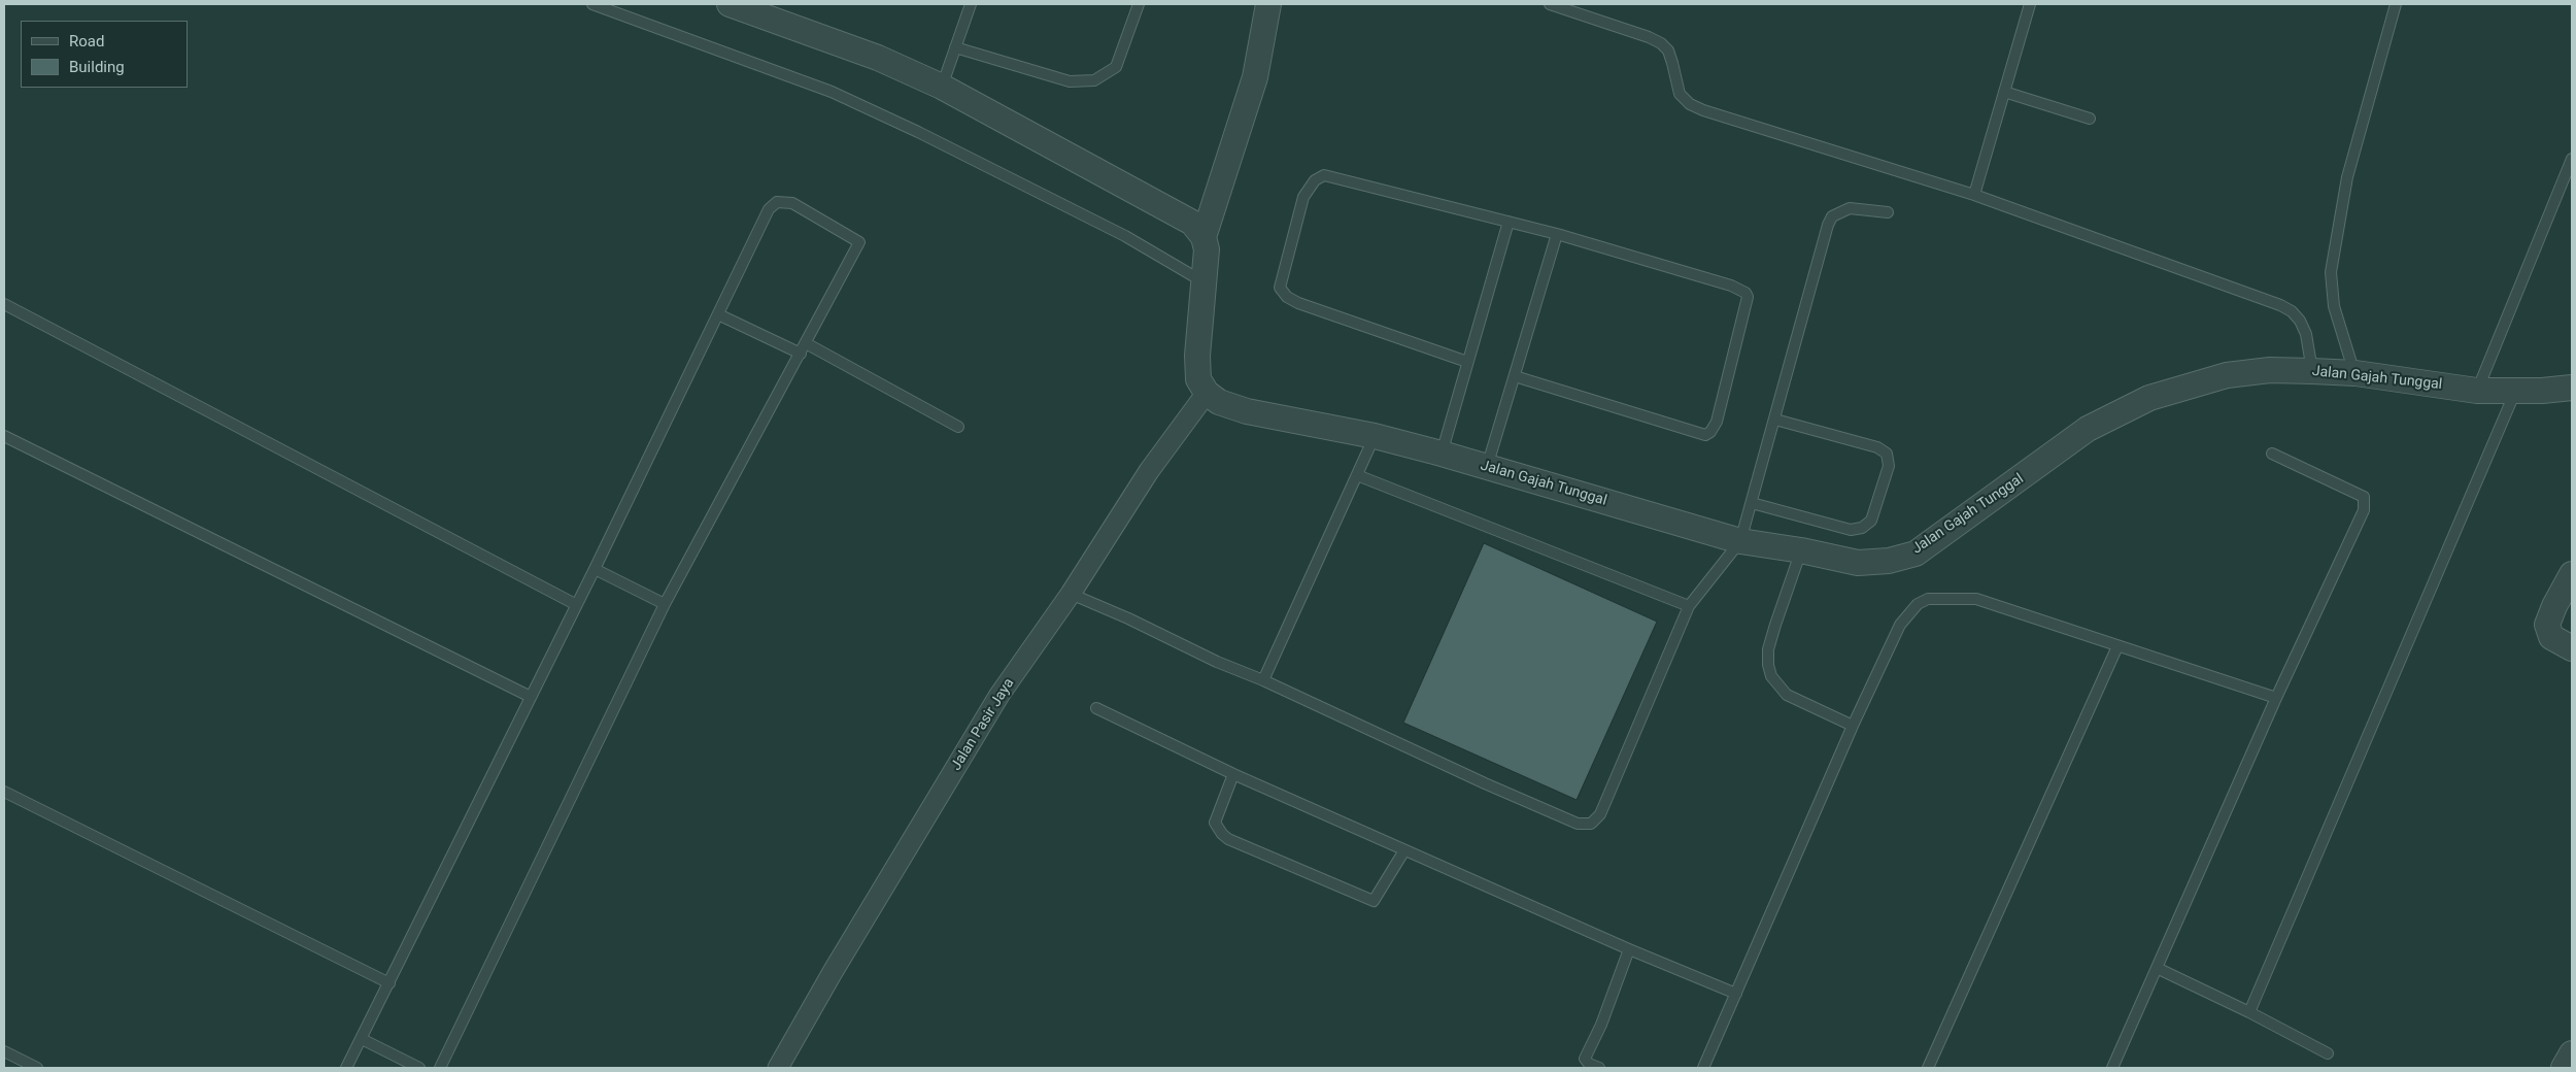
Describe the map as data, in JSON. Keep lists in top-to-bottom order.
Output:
{
  "streets": {
    "street": ["Jalan Gajah Tunggal", "Jalan Pasir Jaya"]
  },
  "crossings": [
    ["Jalan Gajah Tunggal", "Jalan Pasir Jaya"]
  ],
  "legend": ["Road", "Building"]
}
